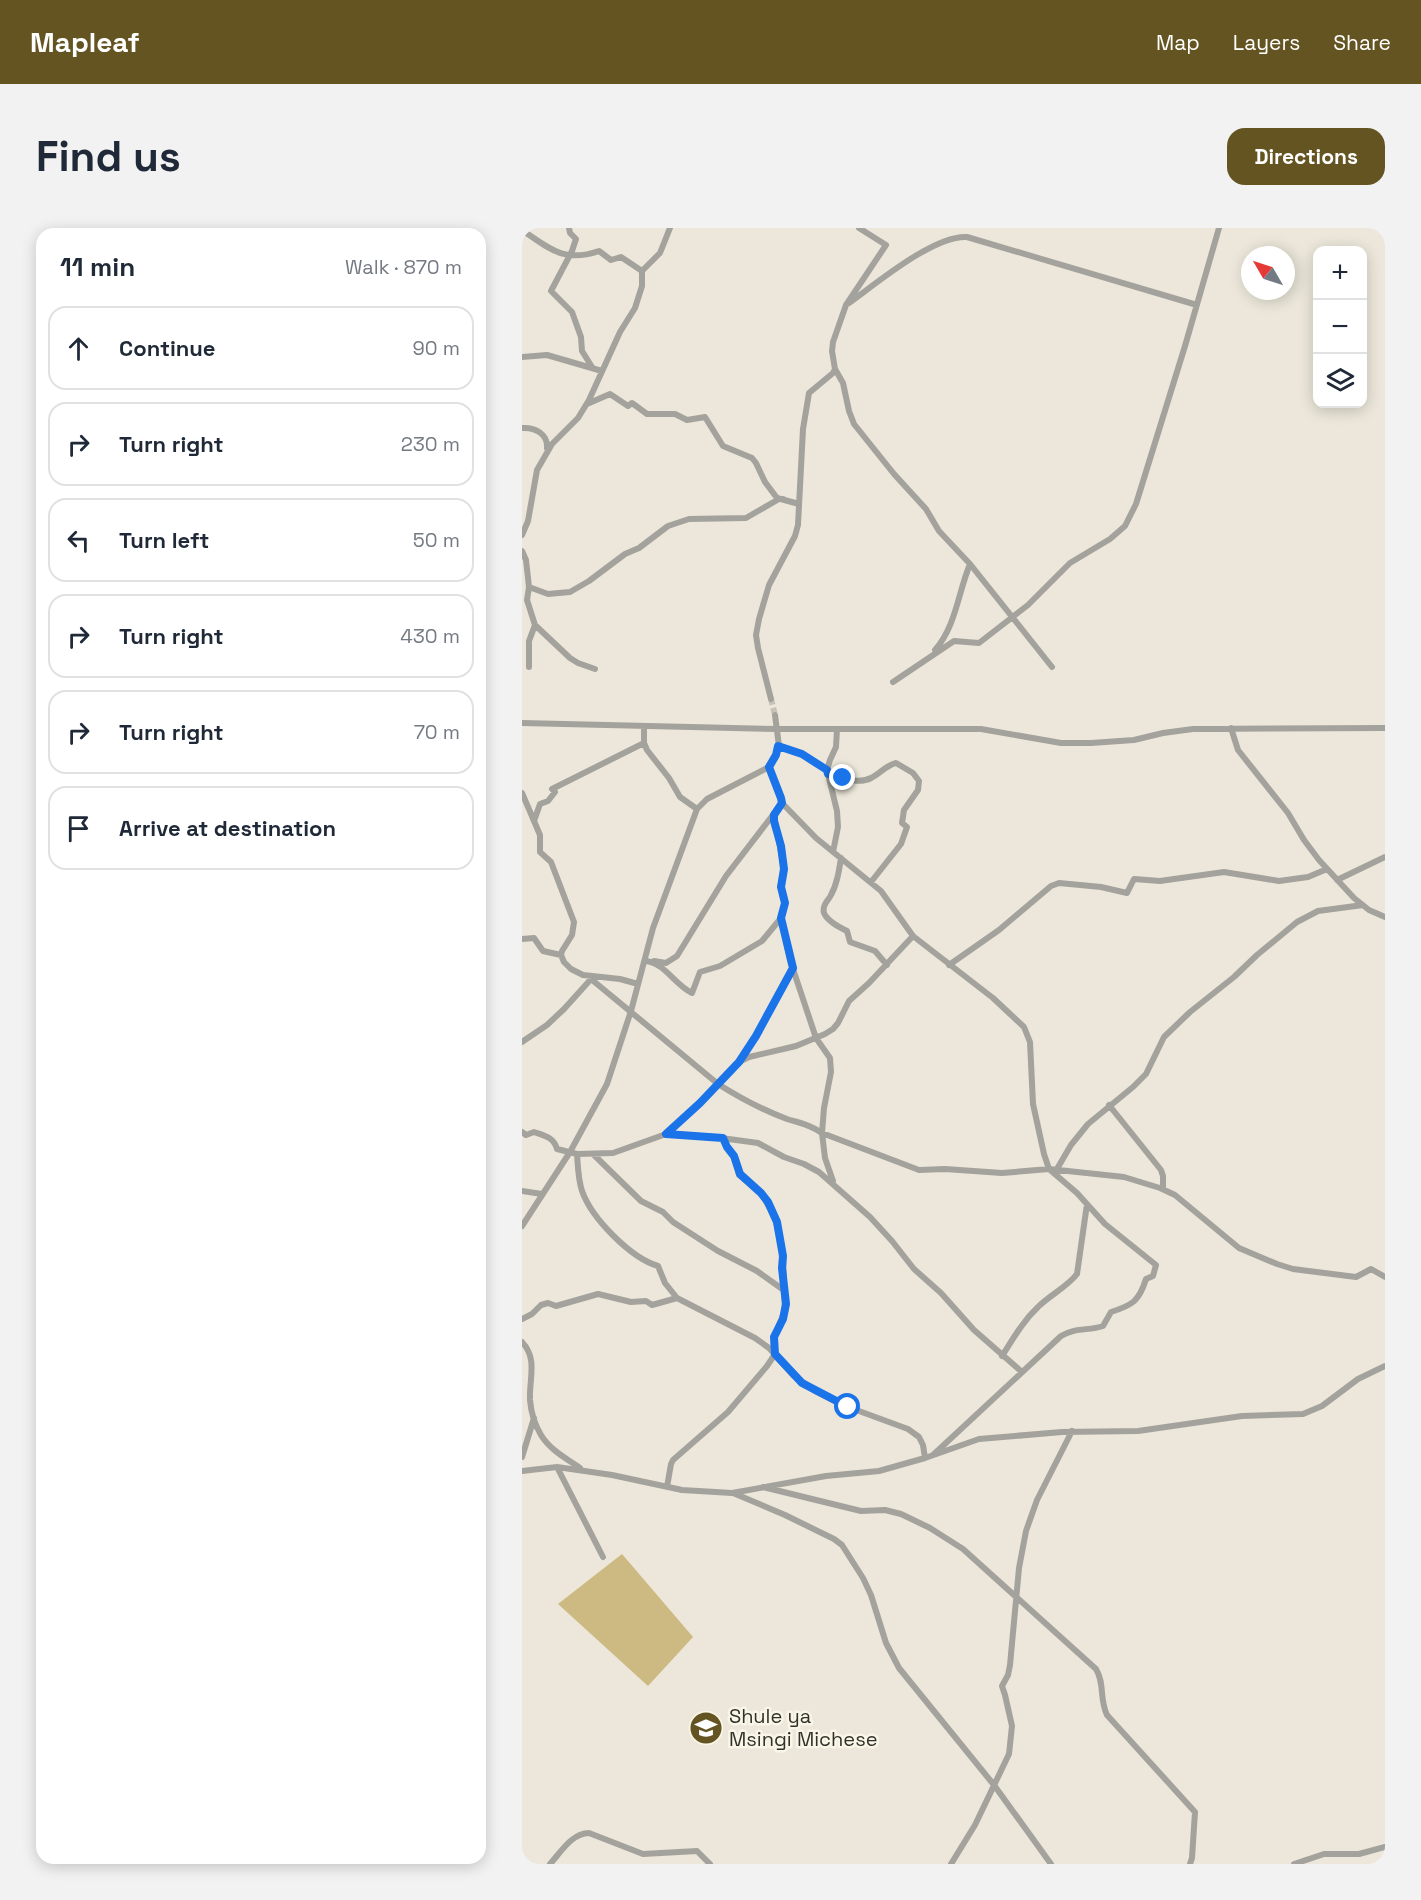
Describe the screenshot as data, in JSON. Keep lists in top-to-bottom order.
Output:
{
  "places": {
    "school or university": ["Shule ya Msingi Michese"]
  },
  "north": "top left",
  "page": {
    "header": "Mapleaf",
    "nav": ["Map", "Layers", "Share"],
    "buttons": "Directions",
    "title": "Find us",
    "heading": ["11 min", "Walk · 870 m"],
    "map_buttons": ["+", "−"],
    "list": [
      ["Continue", "90 m"],
      ["Turn right", "230 m"],
      ["Turn left", "50 m"],
      ["Turn right", "430 m"],
      ["Turn right", "70 m"],
      "Arrive at destination"
    ]
  }
}
